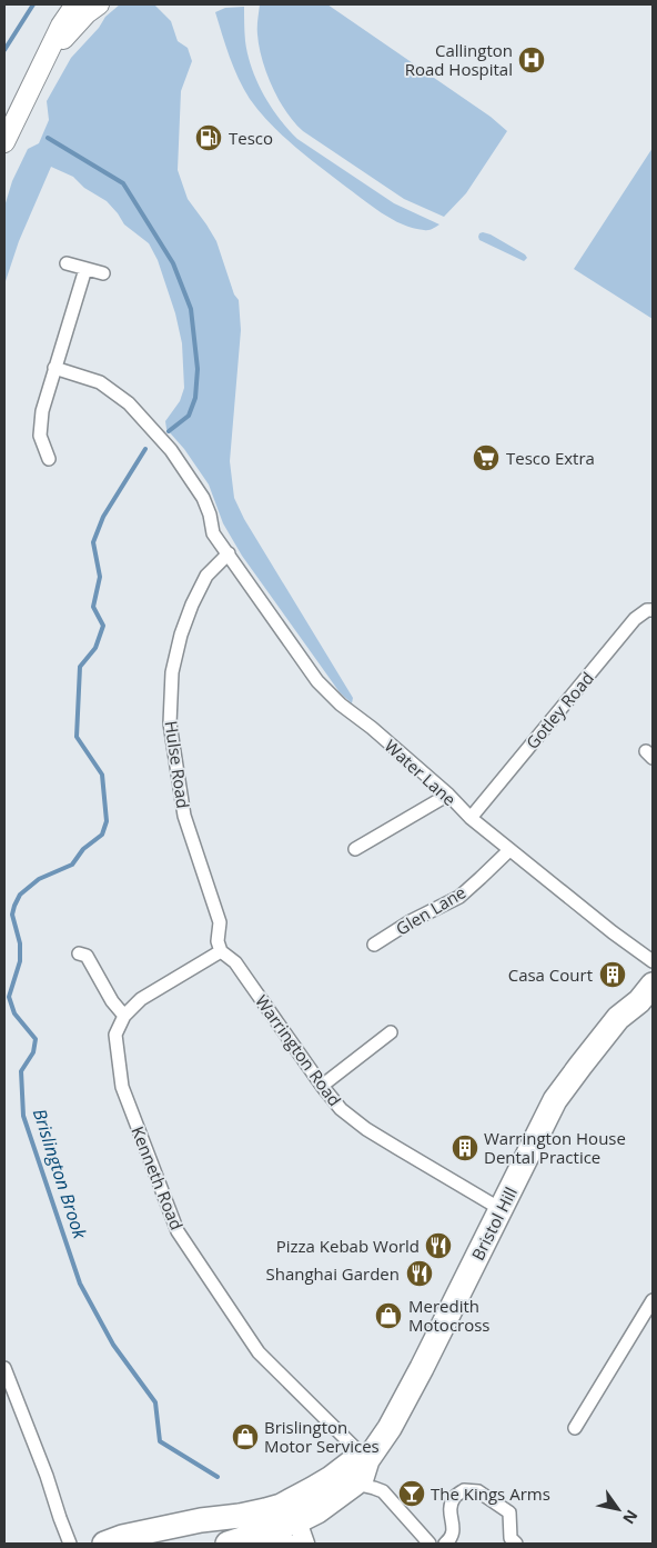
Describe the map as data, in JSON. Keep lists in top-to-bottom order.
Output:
{
  "streets": {
    "highway": ["Bristol Hill"],
    "street": [
      "Gotley Road",
      "Hulse Road",
      "Water Lane",
      "Glen Lane",
      "Warrington Road",
      "Kenneth Road"
    ]
  },
  "crossings": [
    ["Gotley Road", "Water Lane"],
    ["Hulse Road", "Water Lane"],
    ["Hulse Road", "Warrington Road"],
    ["Hulse Road", "Kenneth Road"],
    ["Water Lane", "Glen Lane"],
    ["Warrington Road", "Kenneth Road"],
    ["Warrington Road", "Bristol Hill"],
    ["Kenneth Road", "Bristol Hill"]
  ],
  "water": ["Brislington Brook"],
  "places": {
    "hospital": ["Callington Road Hospital"],
    "fuel station": ["Tesco"],
    "supermarket": ["Tesco Extra"],
    "building": ["Casa Court", "Warrington House Dental Practice"],
    "restaurant": ["Pizza Kebab World", "Shanghai Garden"],
    "shop": ["Meredith Motocross", "Brislington Motor Services"],
    "bar": ["The Kings Arms"]
  },
  "north": "bottom right"
}
